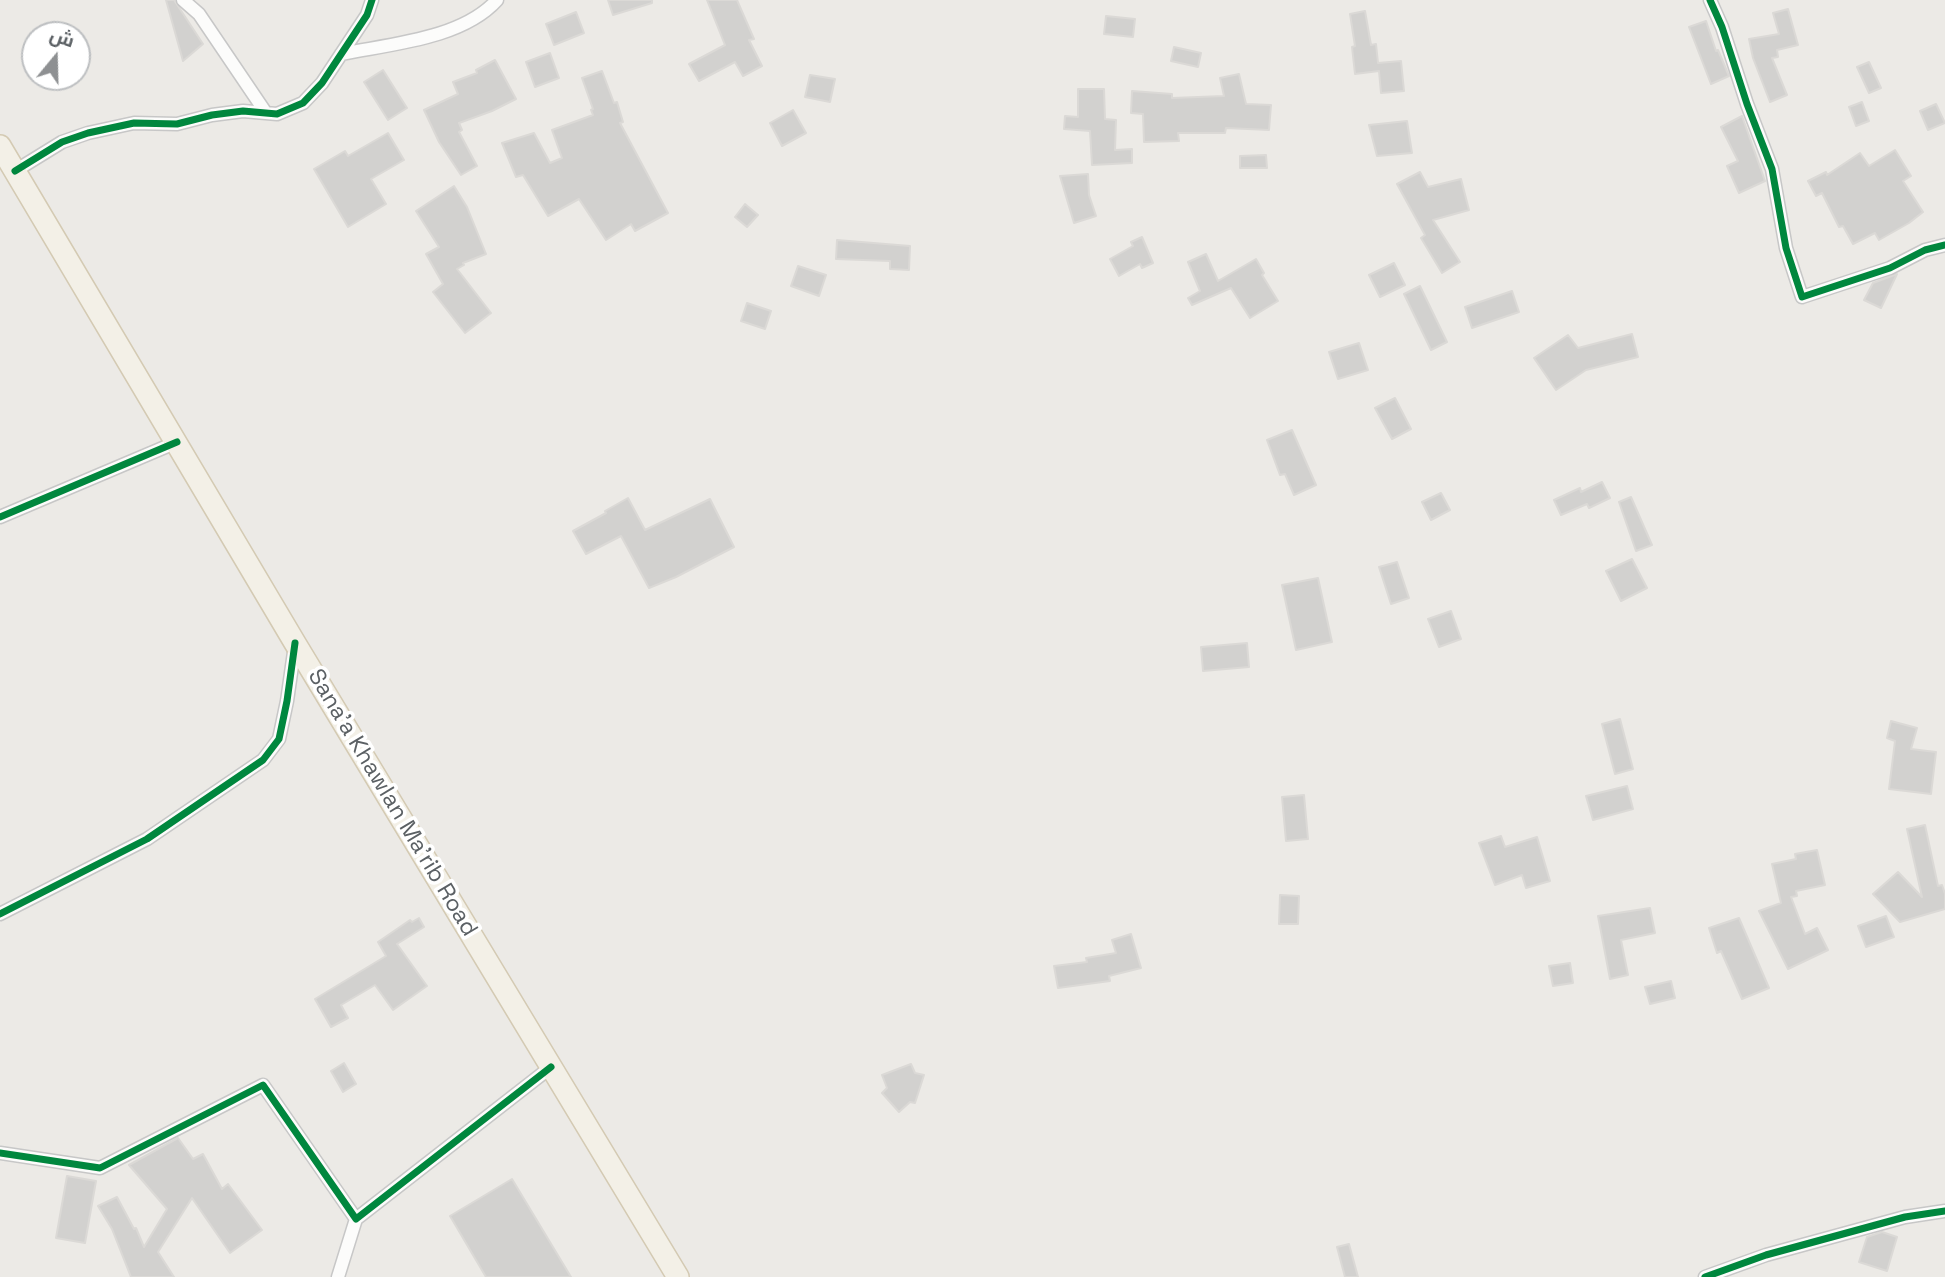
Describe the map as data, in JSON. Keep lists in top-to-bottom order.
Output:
{
  "streets": {
    "main road": ["Sana'a Khawlan Ma'rib Road"]
  },
  "north": "top"
}
